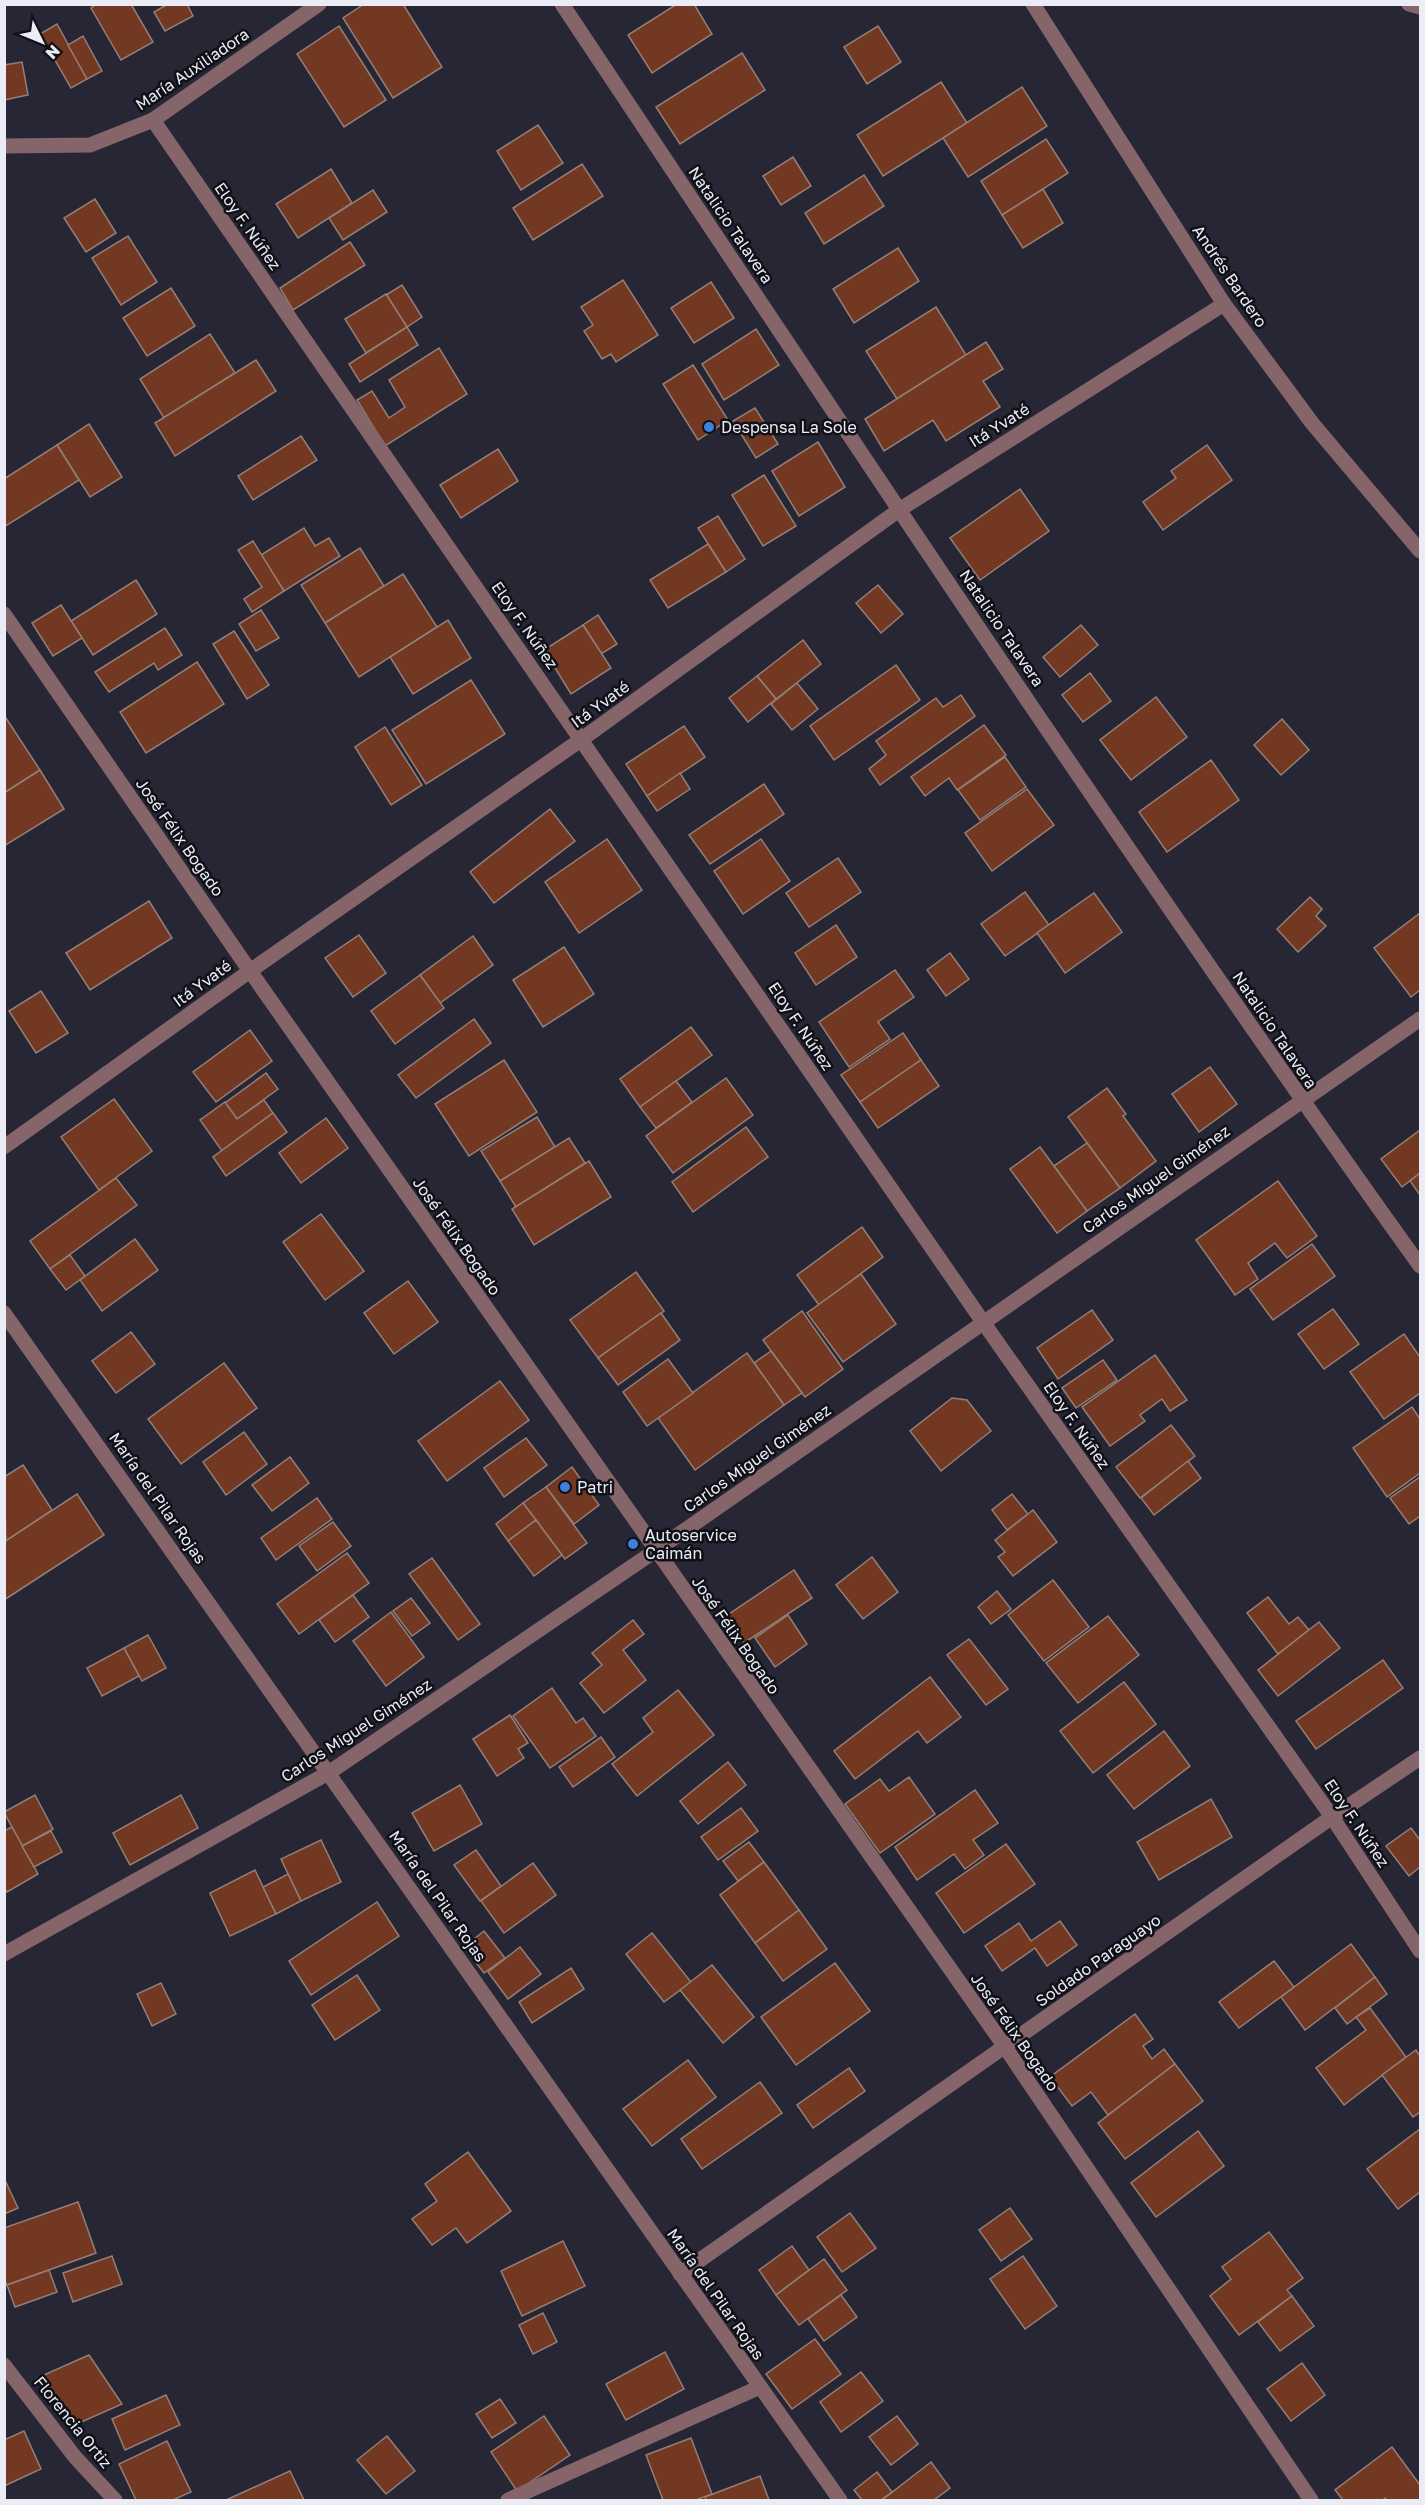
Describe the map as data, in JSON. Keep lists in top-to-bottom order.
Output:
{
  "streets": {
    "street": [
      "María Auxiliadora",
      "Natalicio Talavera",
      "Eloy F. Núñez",
      "Andrés Bardero",
      "Itá Yvaté",
      "José Félix Bogado",
      "Carlos Miguel Giménez",
      "María del Pilar Rojas",
      "Soldado Paraguayo",
      "Florencia Ortiz"
    ]
  },
  "crossings": [
    ["María Auxiliadora", "Eloy F. Núñez"],
    ["Natalicio Talavera", "Itá Yvaté"],
    ["Natalicio Talavera", "Carlos Miguel Giménez"],
    ["Eloy F. Núñez", "Itá Yvaté"],
    ["Eloy F. Núñez", "Carlos Miguel Giménez"],
    ["Eloy F. Núñez", "Soldado Paraguayo"],
    ["Andrés Bardero", "Itá Yvaté"],
    ["Itá Yvaté", "José Félix Bogado"],
    ["José Félix Bogado", "Carlos Miguel Giménez"],
    ["José Félix Bogado", "Soldado Paraguayo"],
    ["Carlos Miguel Giménez", "María del Pilar Rojas"],
    ["María del Pilar Rojas", "Soldado Paraguayo"]
  ],
  "places": ["Despensa La Sole", "Patri", "Autoservice Caimán"],
  "north": "bottom right"
}
